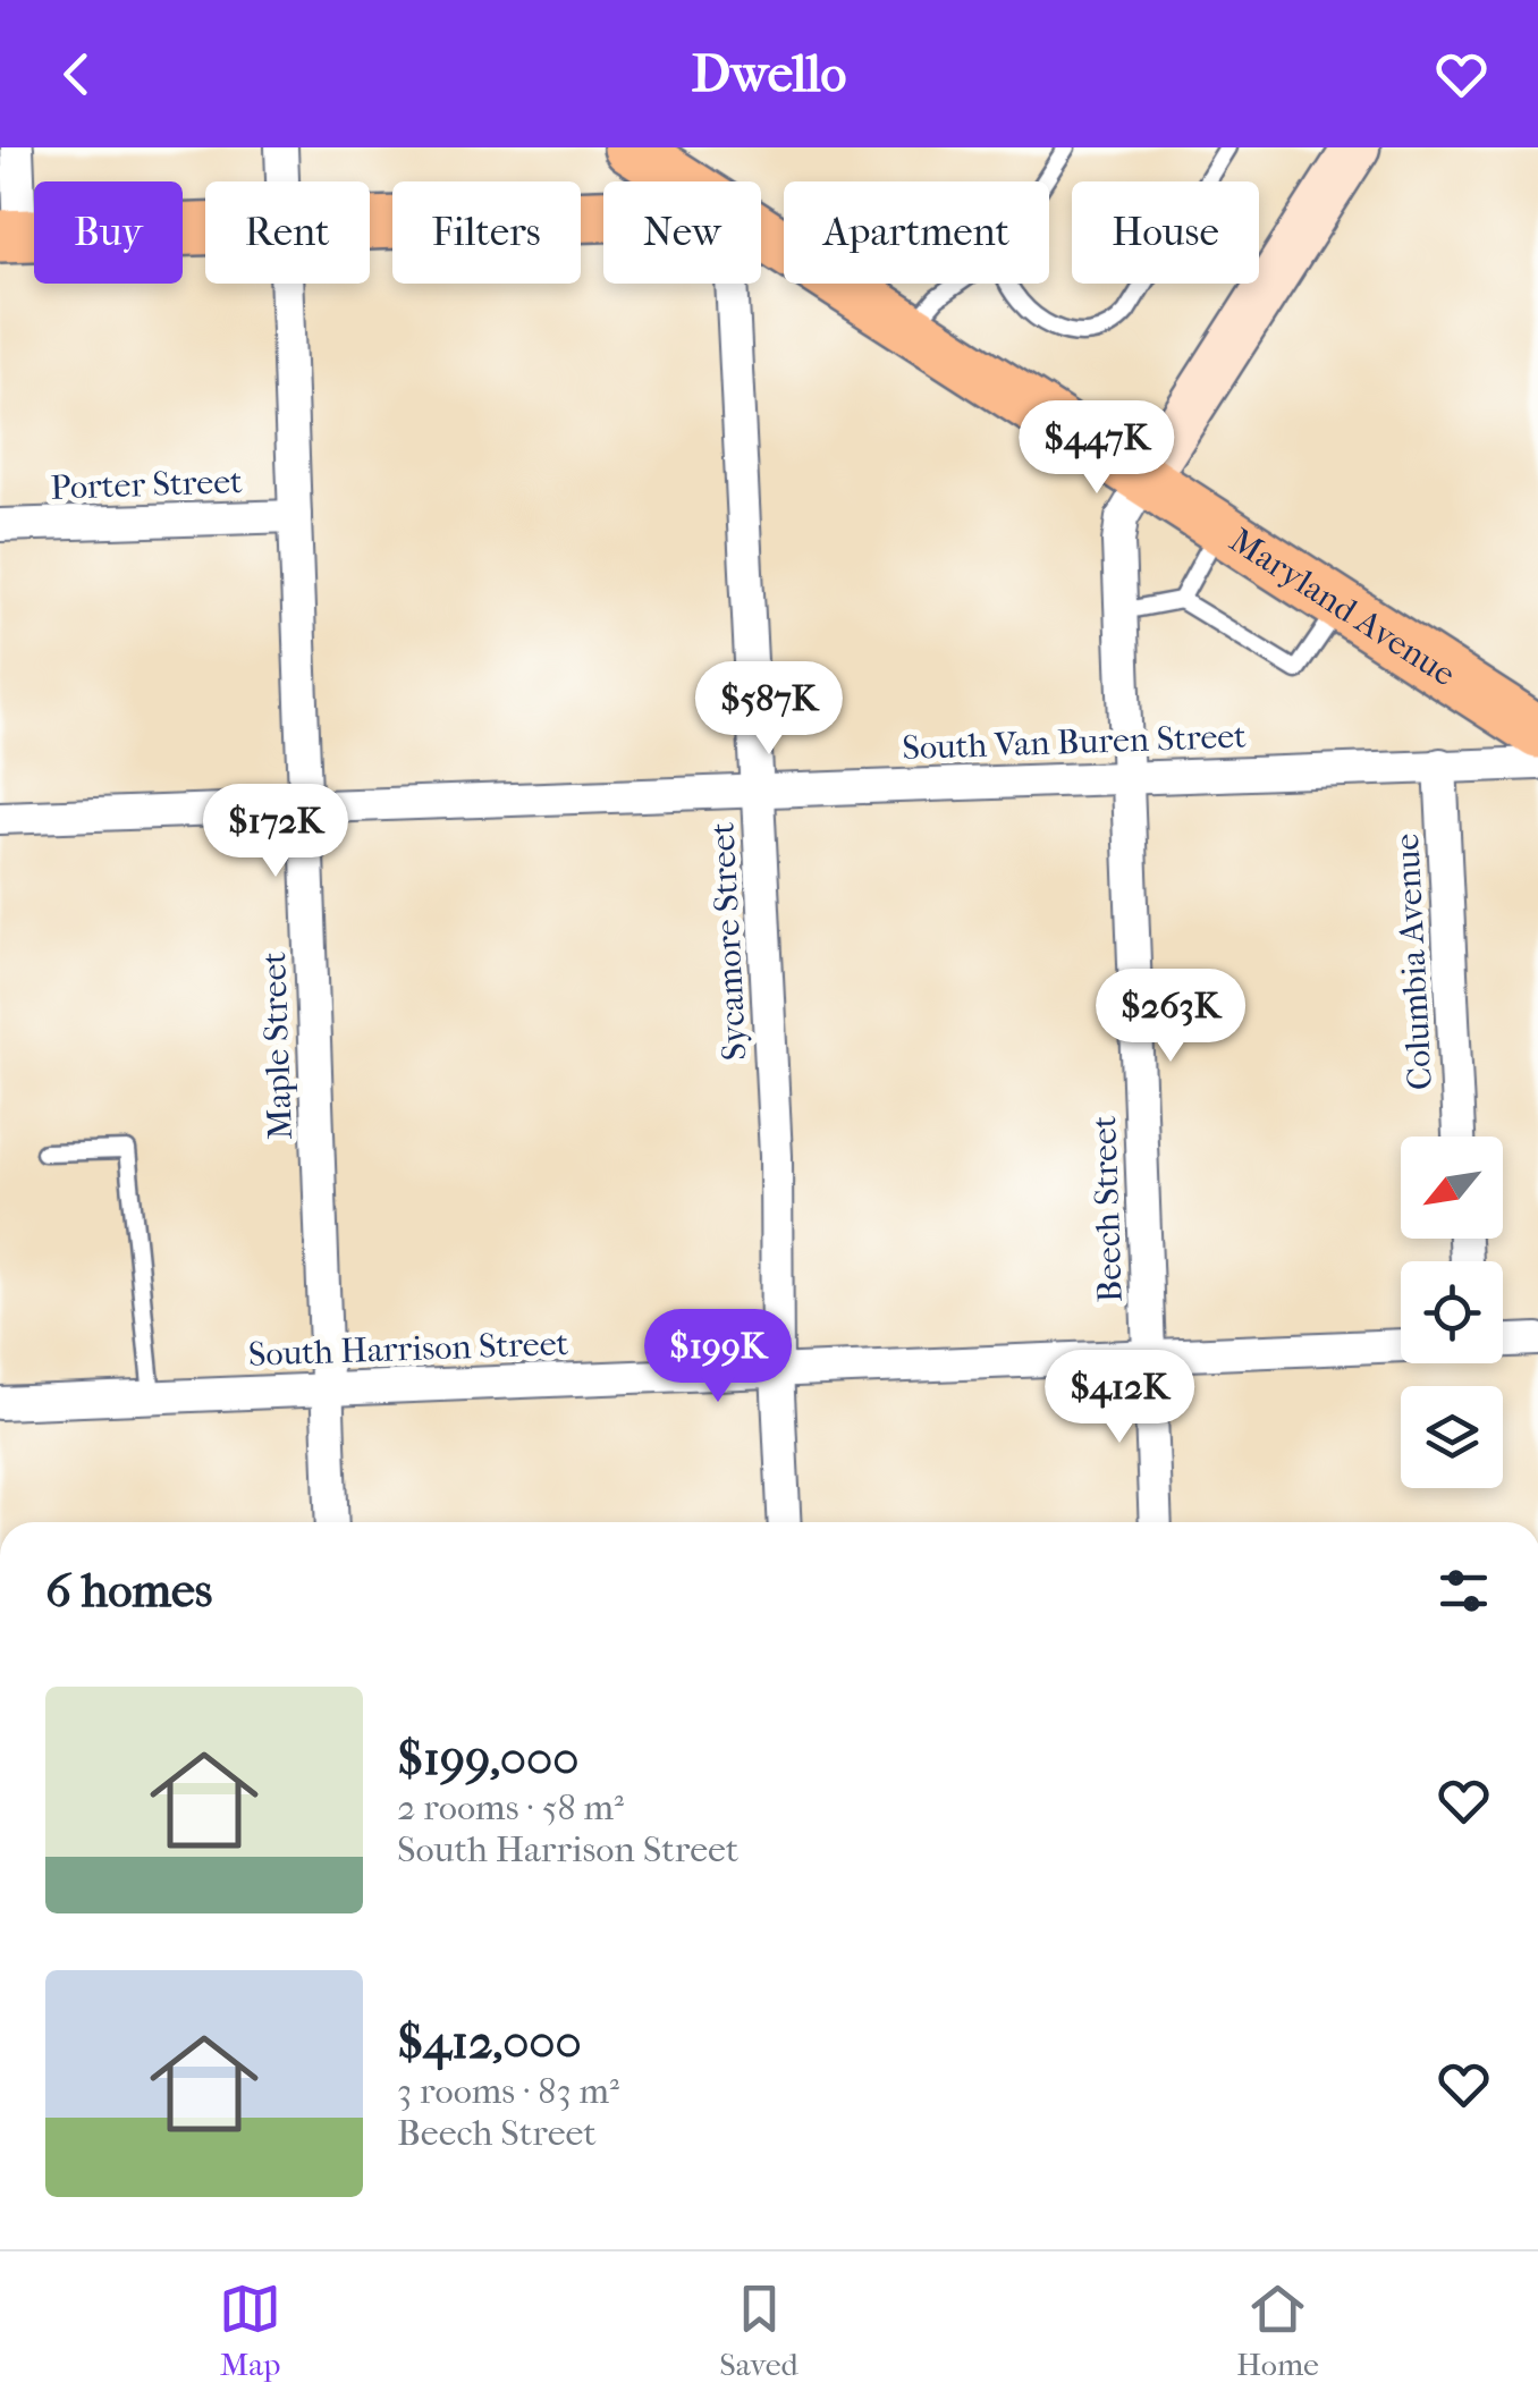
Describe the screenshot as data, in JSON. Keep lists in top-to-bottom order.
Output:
{
  "streets": {
    "main road": ["Maryland Avenue"],
    "street": [
      "Porter Street",
      "South Van Buren Street",
      "Sycamore Street",
      "Columbia Avenue",
      "Maple Street",
      "Beech Street",
      "South Harrison Street"
    ]
  },
  "crossings": [
    ["Porter Street", "Maple Street"],
    ["Maryland Avenue", "Beech Street"],
    ["South Van Buren Street", "Sycamore Street"],
    ["South Van Buren Street", "Columbia Avenue"],
    ["South Van Buren Street", "Maple Street"],
    ["South Van Buren Street", "Beech Street"],
    ["Sycamore Street", "South Harrison Street"],
    ["Maple Street", "South Harrison Street"],
    ["Beech Street", "South Harrison Street"]
  ],
  "north": "bottom left",
  "page": {
    "header": "Dwello",
    "chip": [
      "Buy",
      "Rent",
      "Filters",
      "New",
      "Apartment",
      "House"
    ],
    "price": [
      "$447K",
      "$587K",
      "$172K",
      "$263K",
      "$199K",
      "$412K"
    ],
    "heading": "6 homes",
    "list": [
      {
        "name": "$199,000",
        "note": "2 rooms · 58 m² · South Harrison Street"
      },
      {
        "name": "$412,000",
        "note": "3 rooms · 83 m² · Beech Street"
      }
    ],
    "tabs": ["Map", "Saved", "Home"]
  }
}
